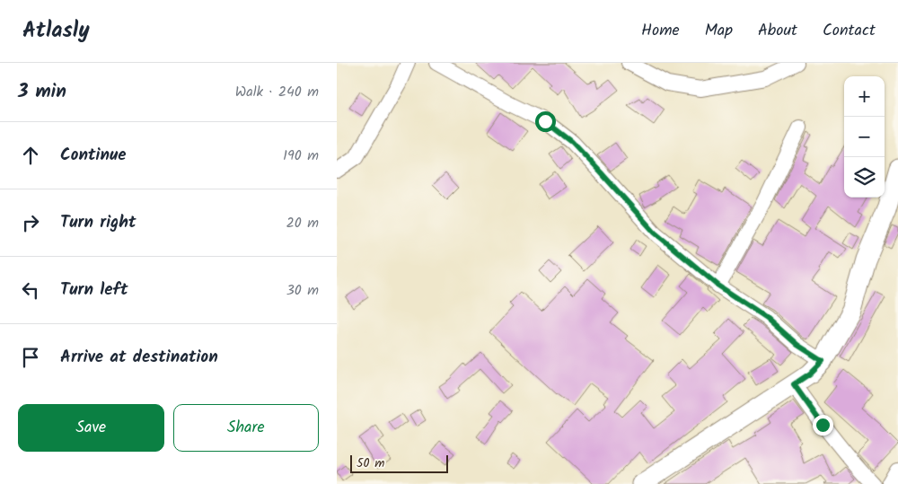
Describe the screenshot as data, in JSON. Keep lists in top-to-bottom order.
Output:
{
  "scale_bar": "50 m",
  "page": {
    "header": "Atlasly",
    "nav": [
      "Home",
      "Map",
      "About",
      "Contact"
    ],
    "heading": ["3 min", "Walk · 240 m"],
    "map_buttons": ["+", "−"],
    "list": [
      ["Continue", "190 m"],
      ["Turn right", "20 m"],
      ["Turn left", "30 m"],
      "Arrive at destination"
    ],
    "buttons": ["Save", "Share"],
    "scale": "50 m"
  }
}
